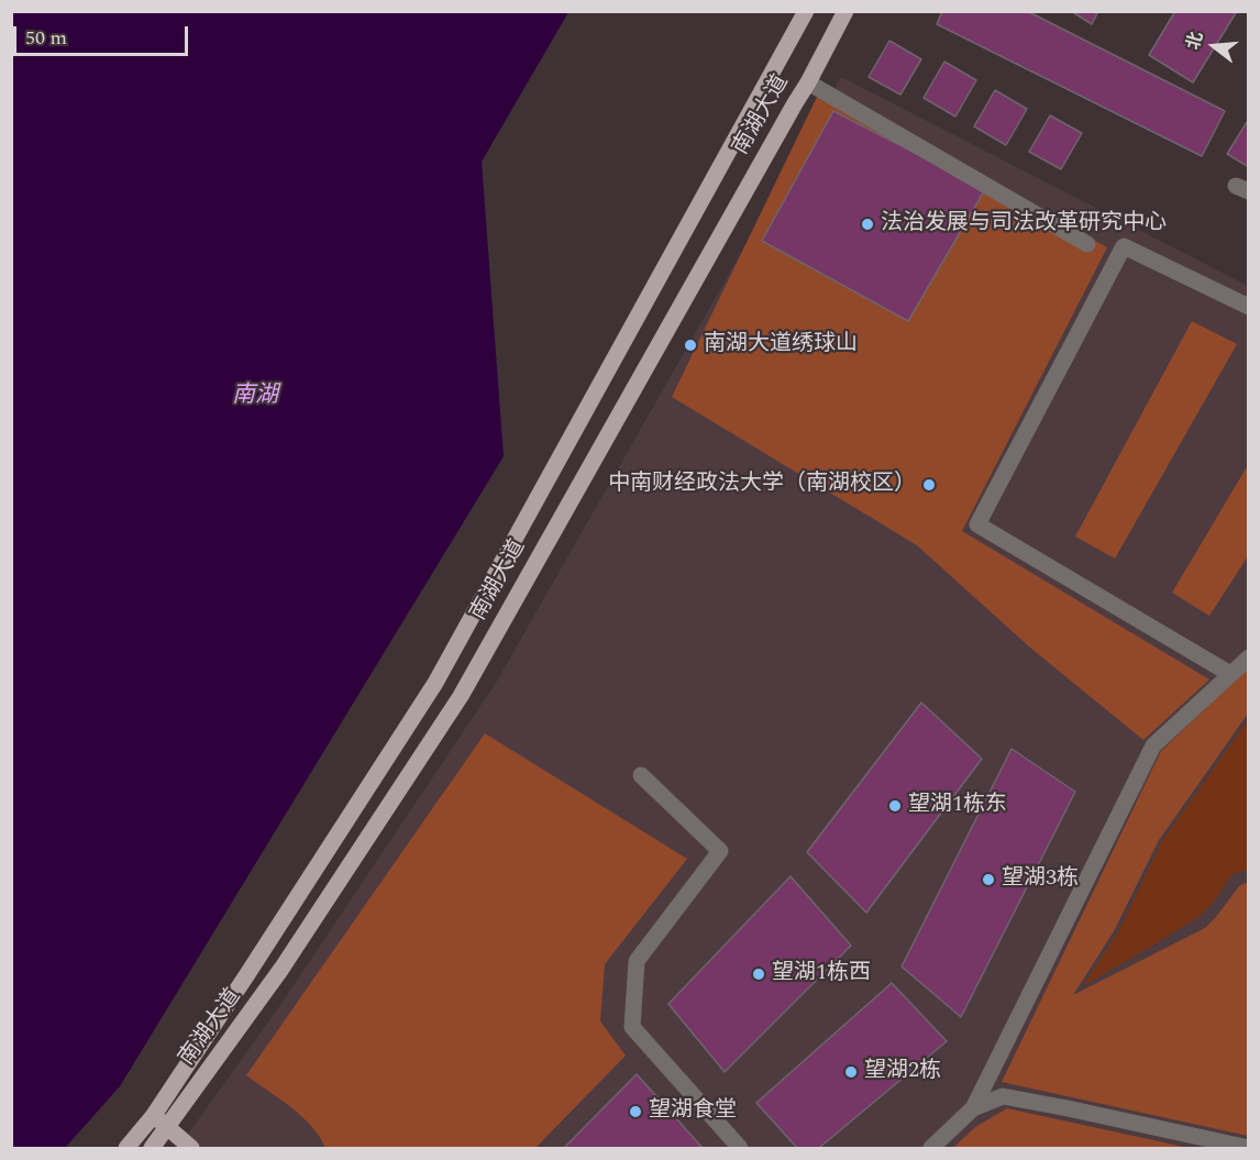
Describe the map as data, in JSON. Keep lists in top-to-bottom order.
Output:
{
  "streets": {
    "main road": ["南湖大道"]
  },
  "water": ["南湖"],
  "places": [
    "法治发展与司法改革研究中心",
    "南湖大道绣球山",
    "中南财经政法大学（南湖校区）",
    "望湖1栋东",
    "望湖3栋",
    "望湖1栋西",
    "望湖2栋",
    "望湖食堂"
  ],
  "scale_bar": "50 m",
  "north": "left"
}
